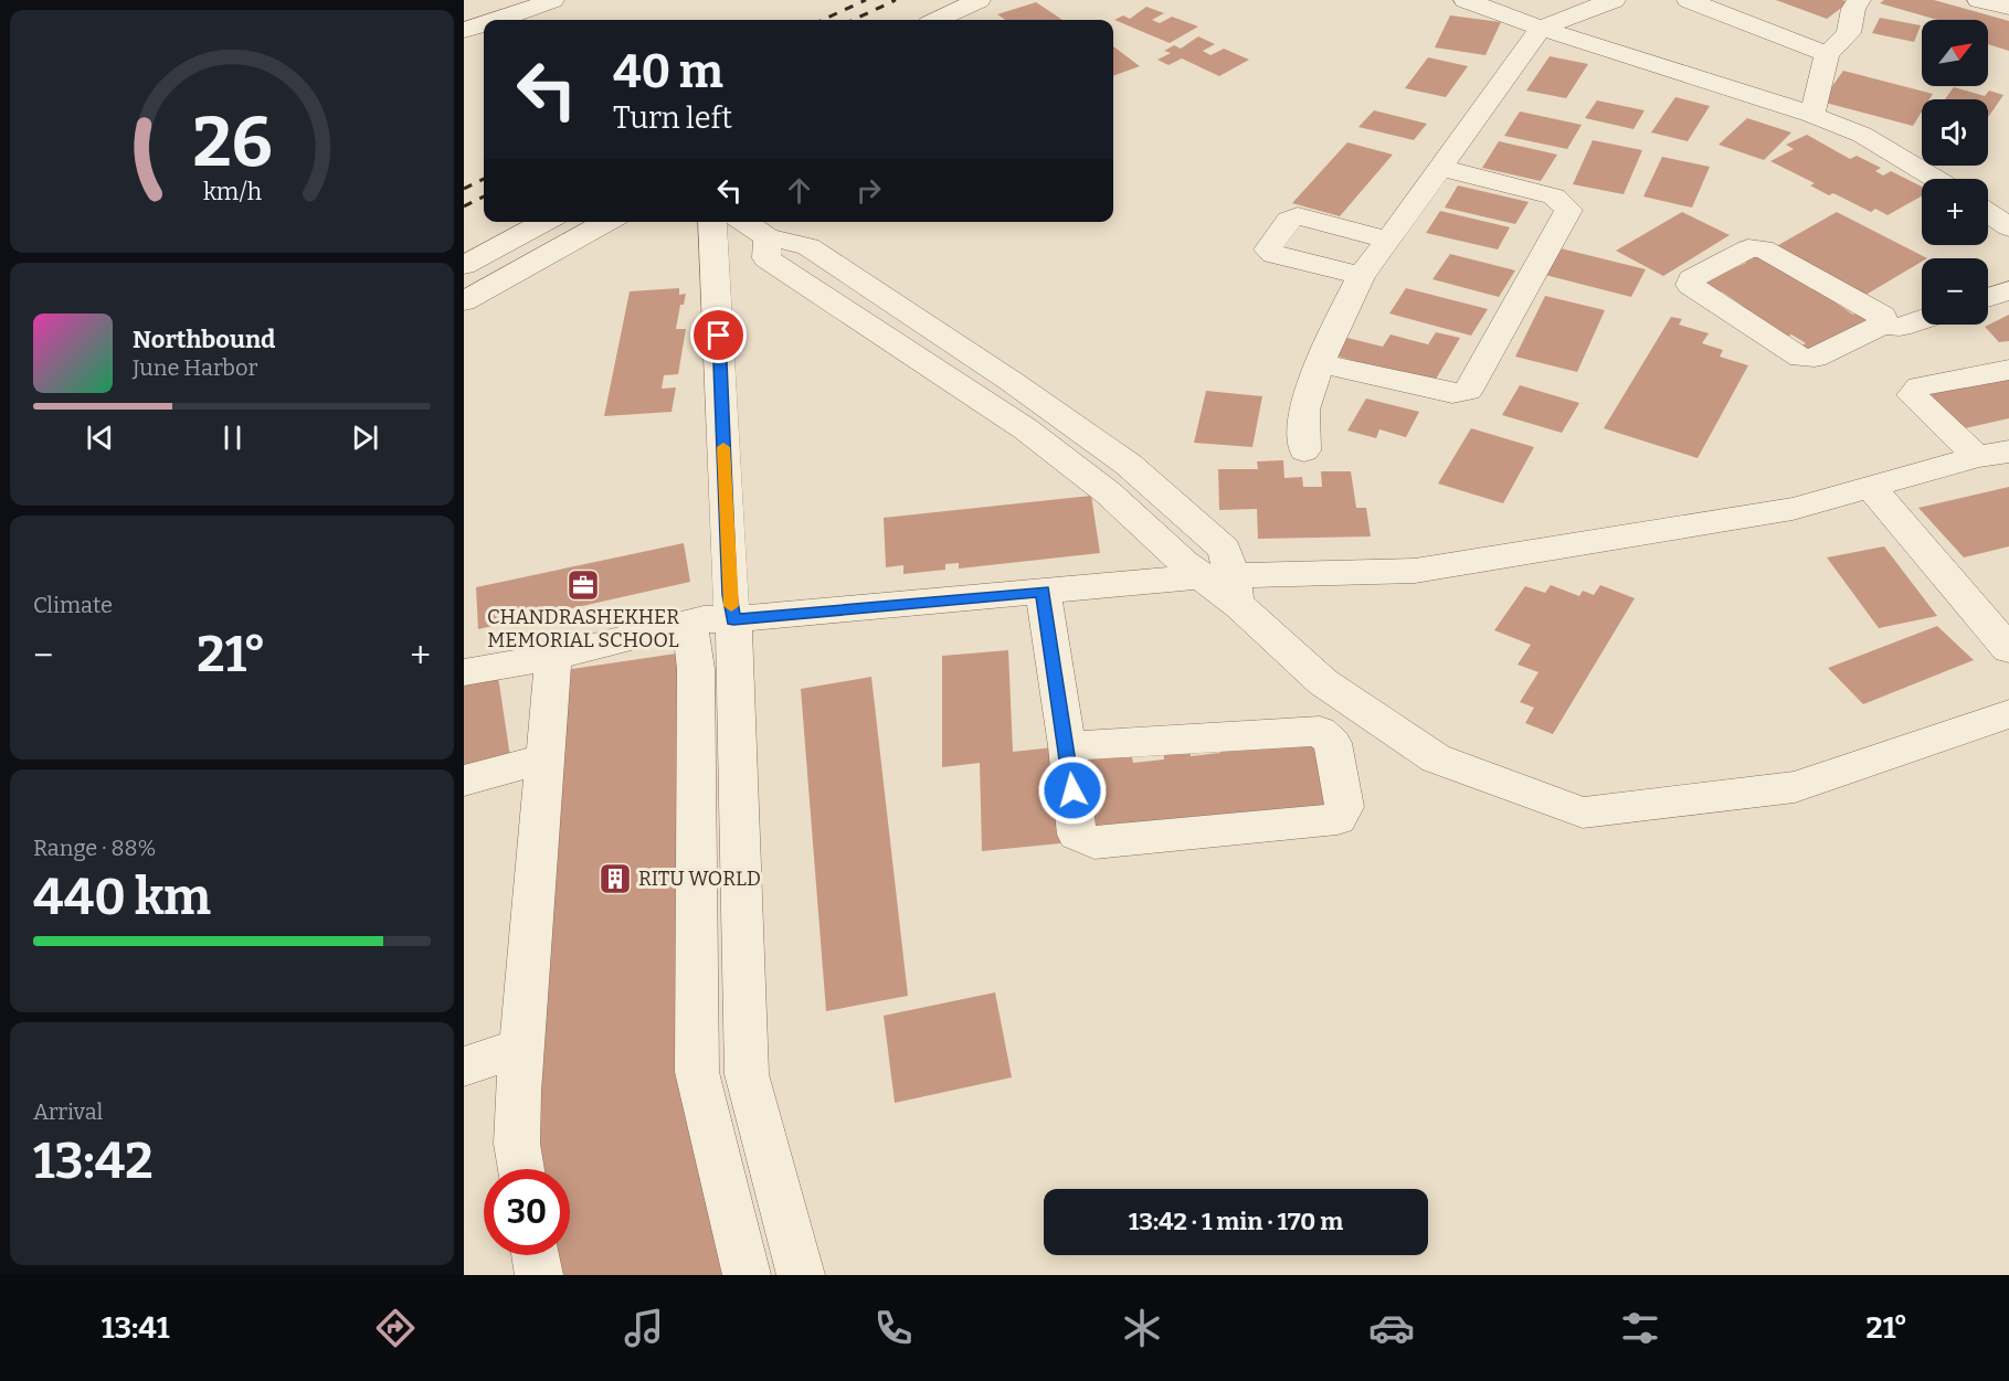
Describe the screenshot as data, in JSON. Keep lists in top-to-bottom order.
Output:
{
  "places": {
    "office": ["CHANDRASHEKHER MEMORIAL SCHOOL"],
    "building": ["RITU WORLD"]
  },
  "north": "top right",
  "page": {
    "map_buttons": ["+", "−"],
    "turn": ["40 m", "Turn left"],
    "song": ["Northbound", "June Harbor"],
    "tile": [
      "Climate",
      ["Range · 88%", "440 km"],
      ["Arrival", "13:42"]
    ],
    "heat": ["−", "21°", "+"],
    "limit": "30",
    "trip": "13:42 · 1 min · 170 m",
    "tabs": ["13:41", "21°"],
    "gauge": ["26", "km/h"]
  }
}
